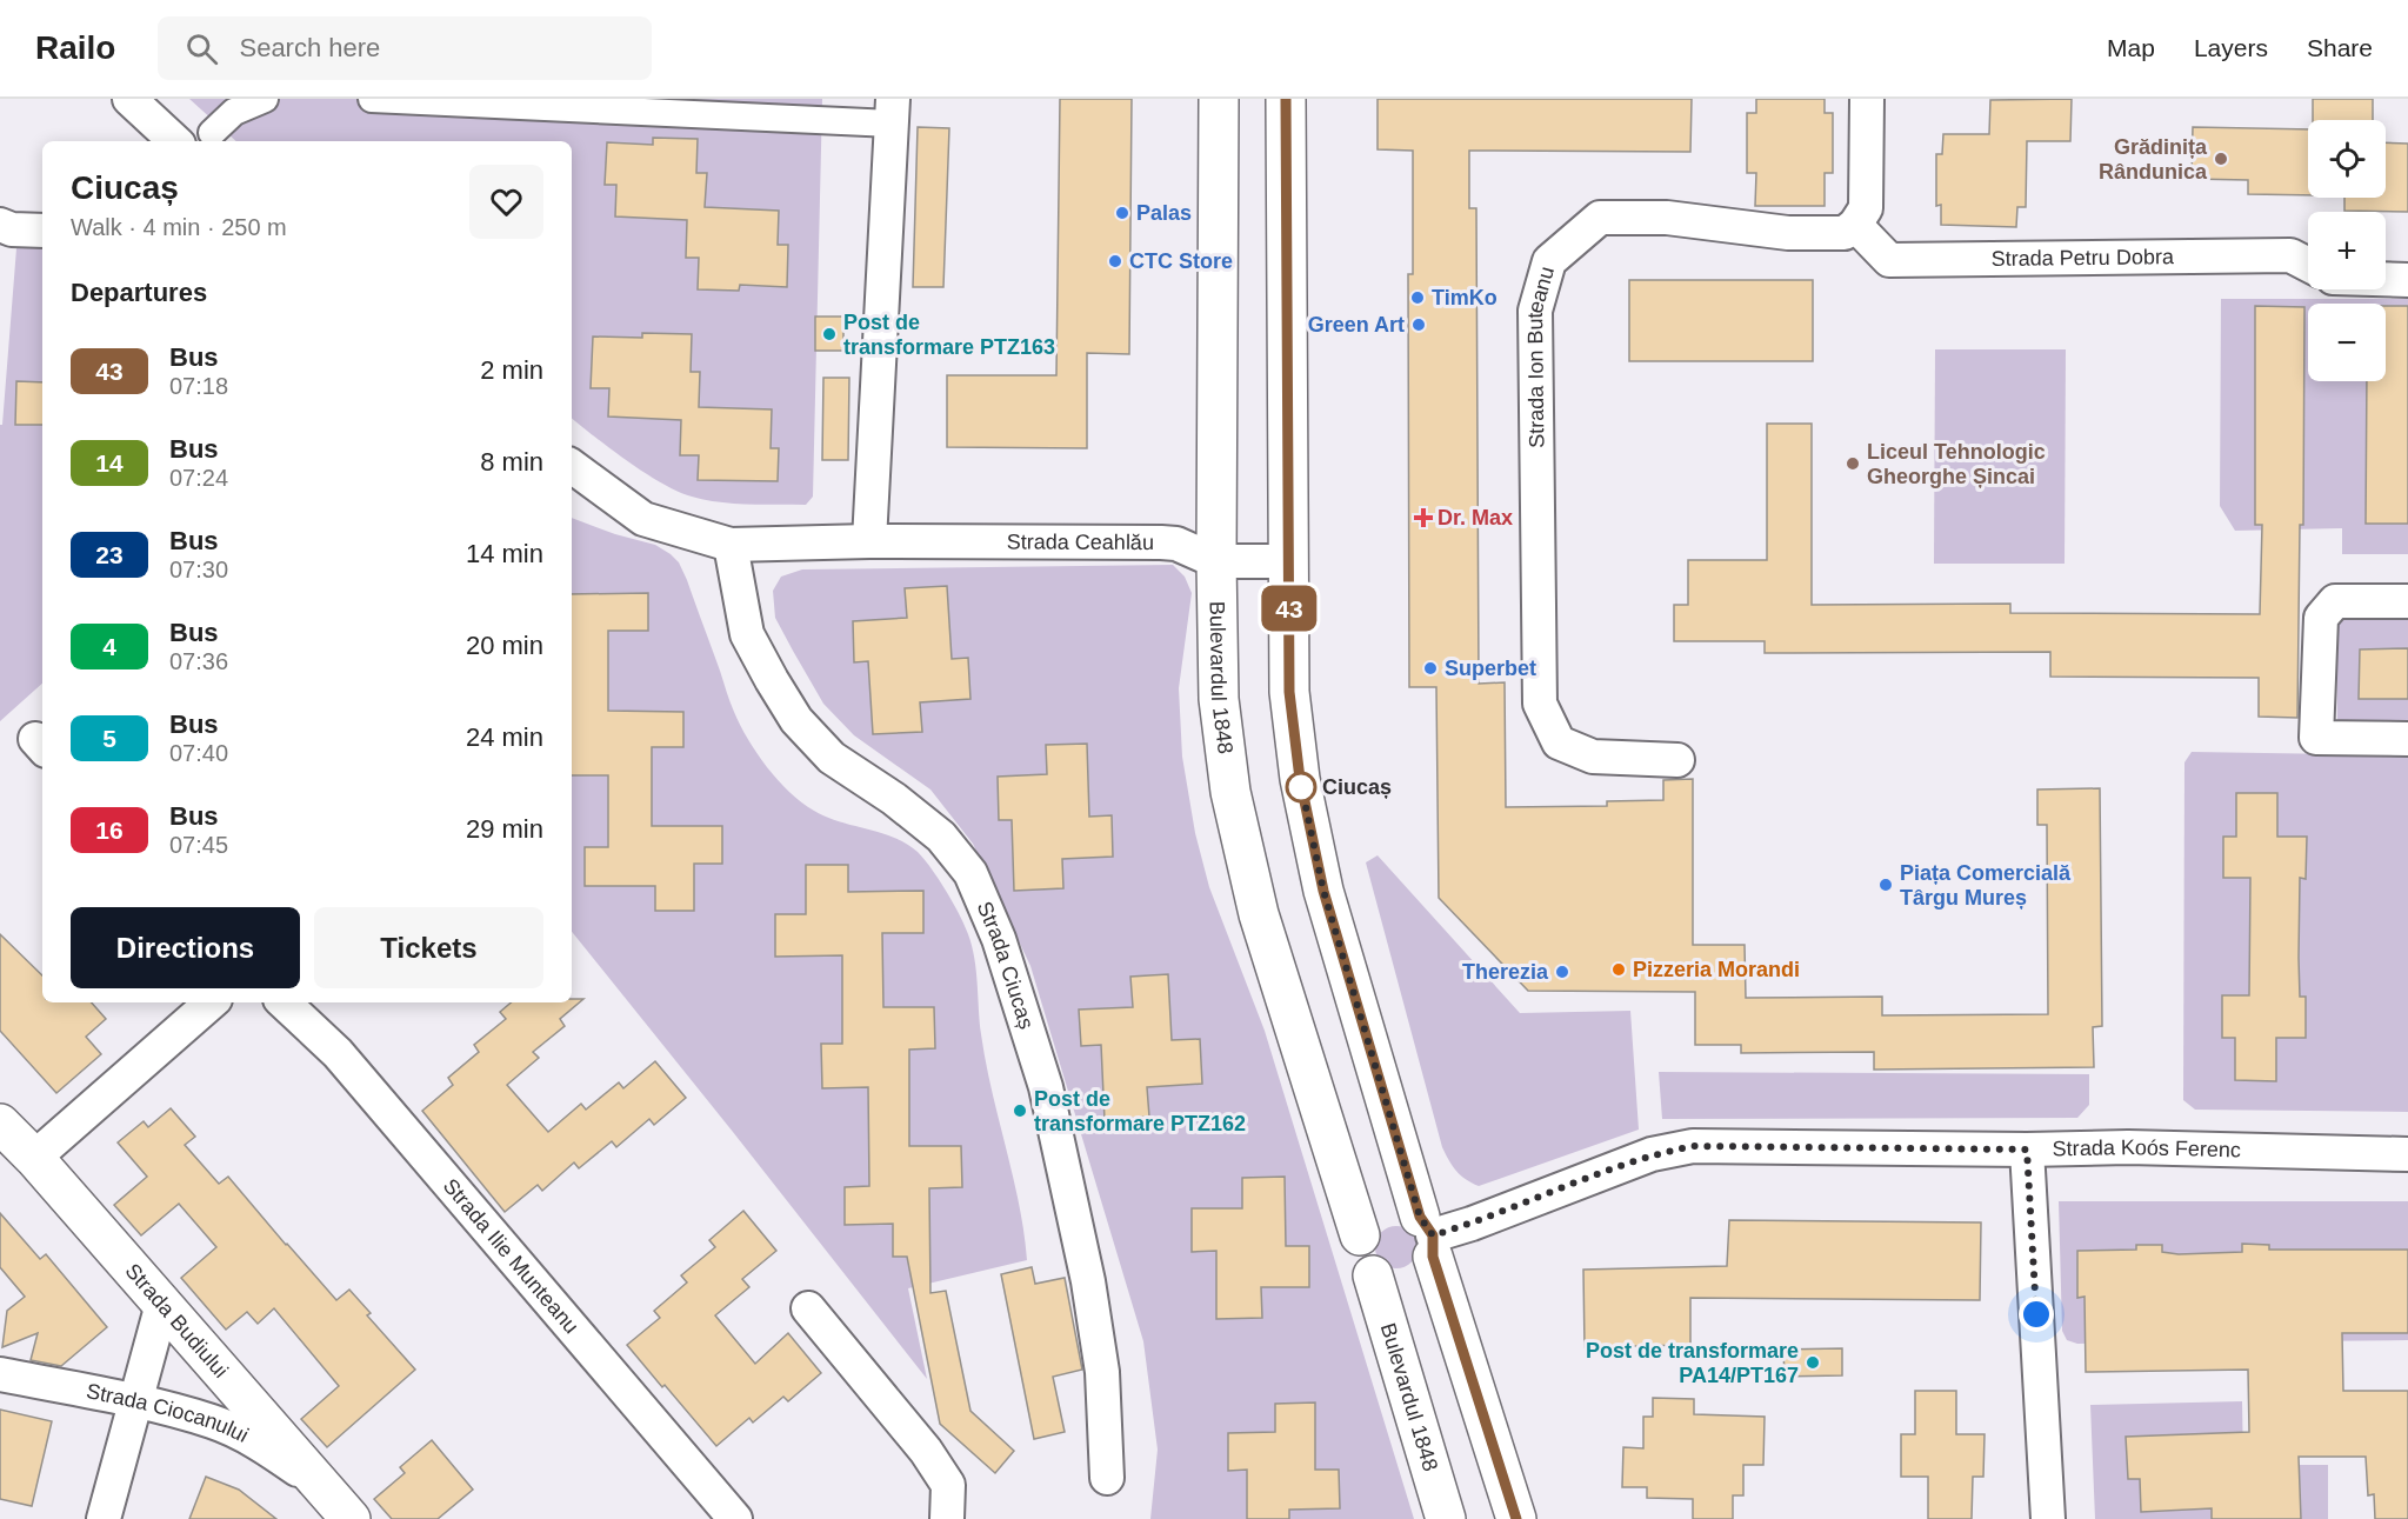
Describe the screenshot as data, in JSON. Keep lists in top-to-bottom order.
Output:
{
  "streets": {
    "street": [
      "Strada Petru Dobra",
      "Strada Ion Buteanu",
      "Strada Ceahlău",
      "Bulevardul 1848",
      "Strada Ciucaș",
      "Strada Koós Ferenc",
      "Strada Ilie Munteanu",
      "Strada Budiului",
      "Strada Ciocanului"
    ]
  },
  "crossings": [
    ["Strada Petru Dobra", "Strada Ion Buteanu"],
    ["Strada Ceahlău", "Bulevardul 1848"],
    ["Strada Ceahlău", "Strada Ciucaș"],
    ["Bulevardul 1848", "Strada Koós Ferenc"],
    ["Strada Budiului", "Strada Ciocanului"]
  ],
  "places": {
    "other": [
      "Grădinița Rândunica",
      "Palas",
      "CTC Store",
      "TimKo",
      "Green Art",
      "Post de transformare PTZ163",
      "Liceul Tehnologic Gheorghe Șincai",
      "Superbet",
      "Ciucaș",
      "Piața Comercială Târgu Mureș",
      "Pizzeria Morandi",
      "Therezia",
      "Post de transformare PTZ162",
      "Post de transformare PA14/PT167"
    ],
    "health": ["Dr. Max"]
  },
  "lines": ["bus line 43"],
  "page": {
    "header": "Railo",
    "search": "Search here",
    "nav": ["Map", "Layers", "Share"],
    "on_map": "43",
    "map_buttons": ["+", "−"],
    "heading": [
      ["Ciucaș", "Walk · 4 min · 250 m"],
      "Departures"
    ],
    "list": [
      {
        "mark": "43",
        "name": "Bus",
        "note": "07:18",
        "value": "2 min"
      },
      {
        "mark": "14",
        "name": "Bus",
        "note": "07:24",
        "value": "8 min"
      },
      {
        "mark": "23",
        "name": "Bus",
        "note": "07:30",
        "value": "14 min"
      },
      {
        "mark": "4",
        "name": "Bus",
        "note": "07:36",
        "value": "20 min"
      },
      {
        "mark": "5",
        "name": "Bus",
        "note": "07:40",
        "value": "24 min"
      },
      {
        "mark": "16",
        "name": "Bus",
        "note": "07:45",
        "value": "29 min"
      }
    ],
    "buttons": ["Directions", "Tickets"]
  }
}
